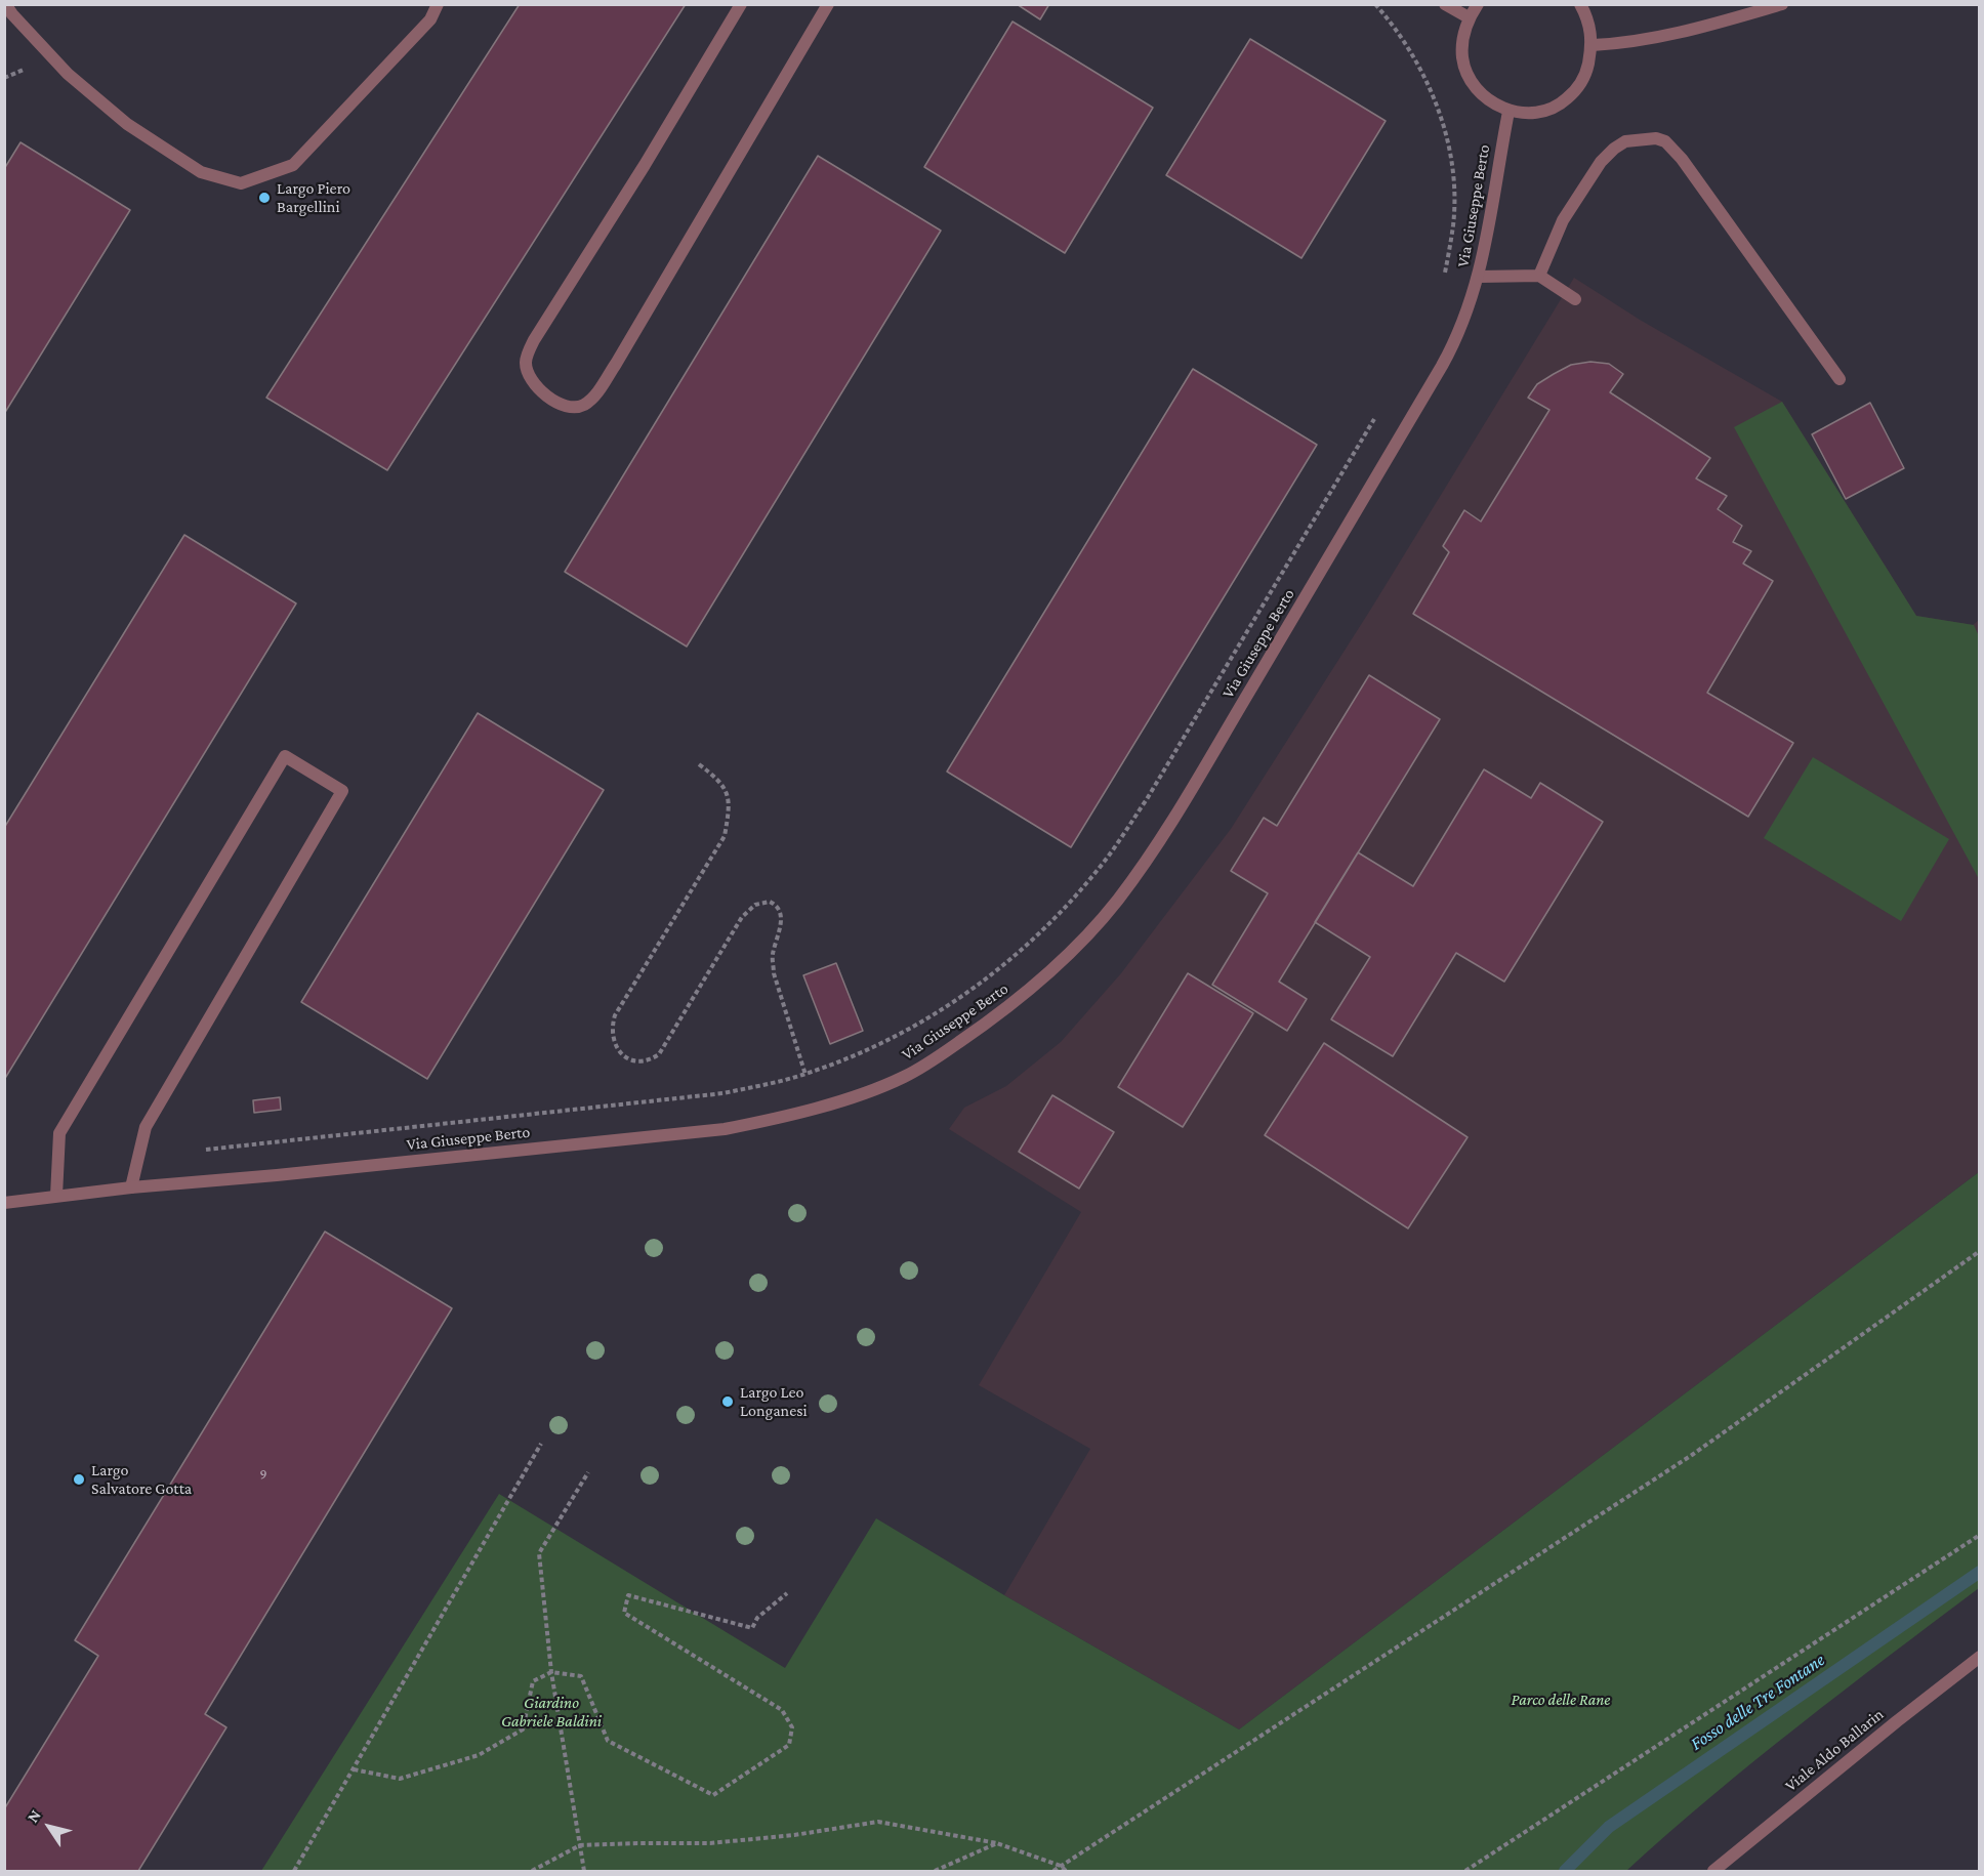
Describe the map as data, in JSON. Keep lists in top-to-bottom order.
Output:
{
  "streets": {
    "street": ["Via Giuseppe Berto", "Viale Aldo Ballarin"]
  },
  "water": ["Fosso delle Tre Fontane"],
  "parks": ["Parco delle Rane", "Giardino Gabriele Baldini"],
  "places": ["Largo Piero Bargellini", "Largo Leo Longanesi", "Largo Salvatore Gotta"],
  "house_numbers": ["9"],
  "north": "top left"
}
